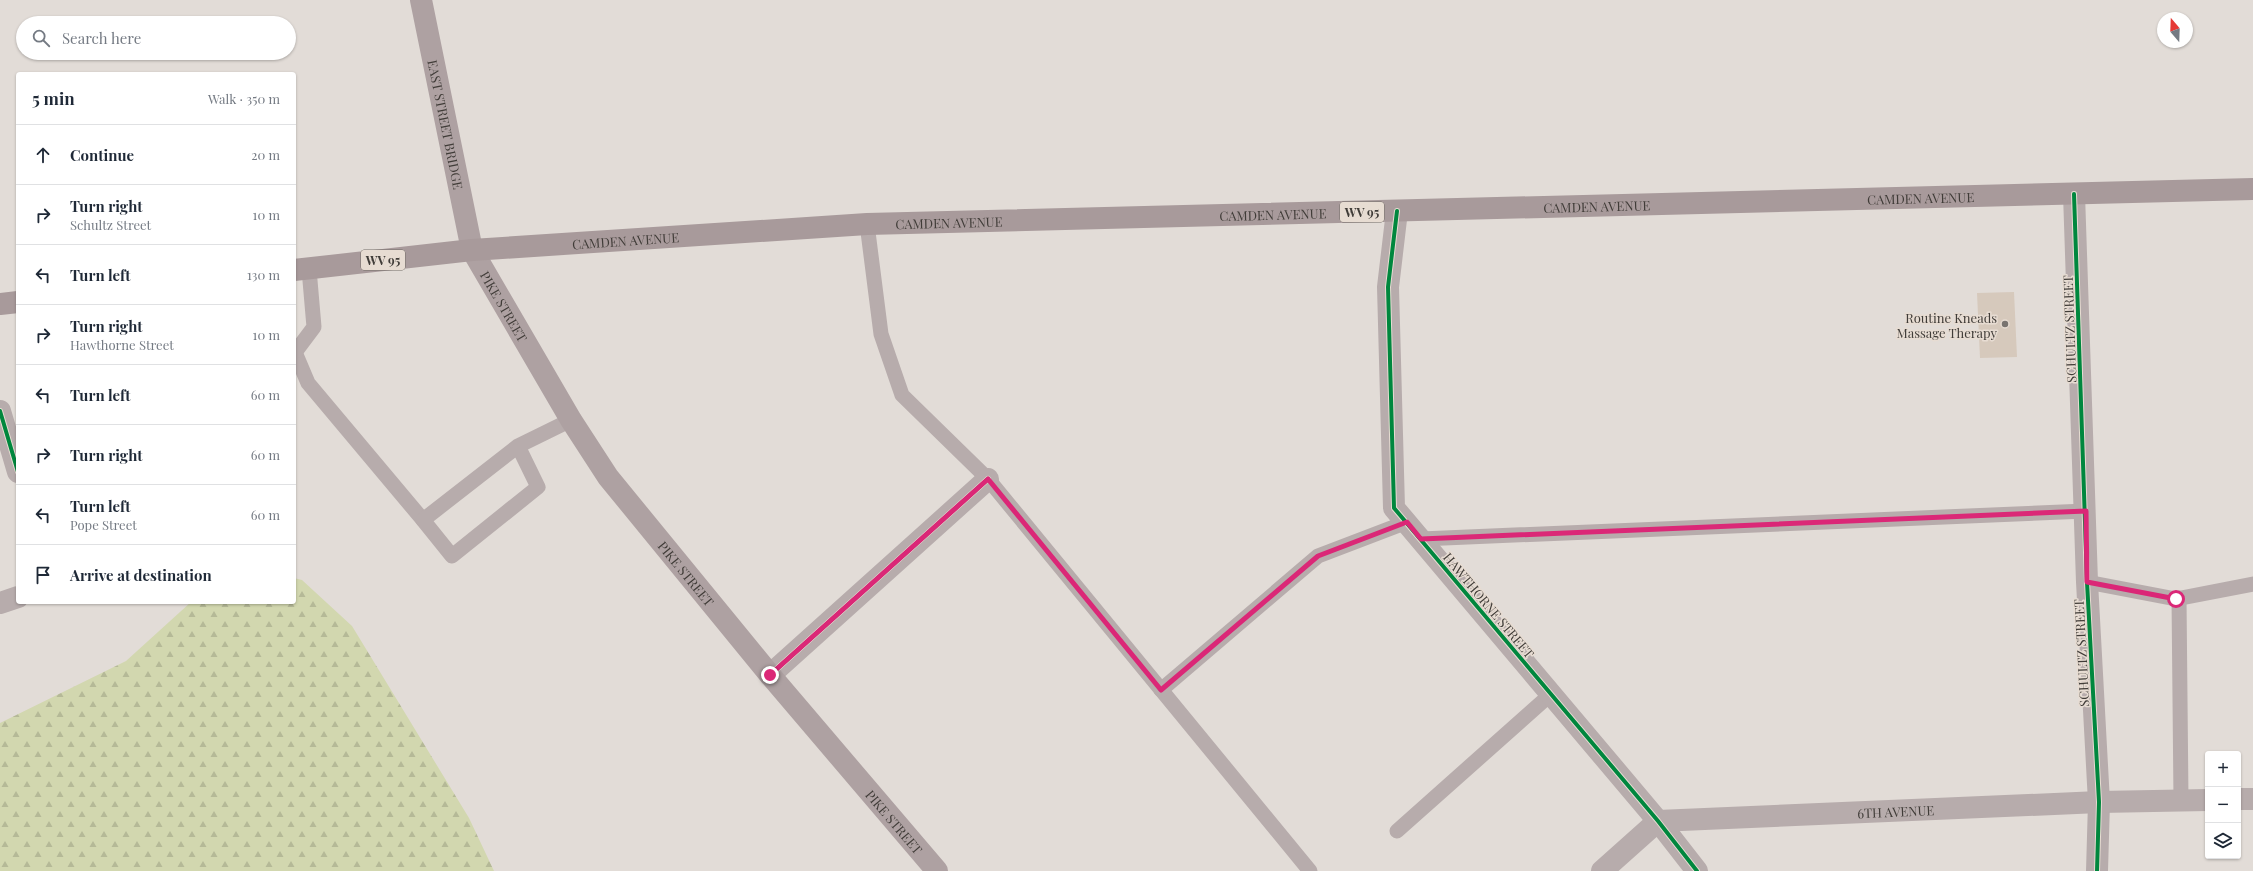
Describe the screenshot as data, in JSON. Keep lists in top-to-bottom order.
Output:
{
  "streets": {
    "main road": [
      "EAST STREET BRIDGE",
      "CAMDEN AVENUE",
      "WV 95",
      "PIKE STREET"
    ],
    "street": ["SCHULTZ STREET", "HAWTHORNE STREET", "6TH AVENUE"]
  },
  "crossings": [
    ["EAST STREET BRIDGE", "CAMDEN AVENUE"],
    ["EAST STREET BRIDGE", "PIKE STREET"],
    ["CAMDEN AVENUE", "PIKE STREET"],
    ["CAMDEN AVENUE", "SCHULTZ STREET"],
    ["CAMDEN AVENUE", "HAWTHORNE STREET"],
    ["SCHULTZ STREET", "6TH AVENUE"],
    ["HAWTHORNE STREET", "6TH AVENUE"]
  ],
  "places": ["Routine Kneads Massage Therapy"],
  "north": "top",
  "page": {
    "search": "Search here",
    "heading": ["5 min", "Walk · 350 m"],
    "list": [
      ["Continue", "20 m"],
      ["Turn right", "Schultz Street", "10 m"],
      ["Turn left", "130 m"],
      ["Turn right", "Hawthorne Street", "10 m"],
      ["Turn left", "60 m"],
      ["Turn right", "60 m"],
      ["Turn left", "Pope Street", "60 m"],
      "Arrive at destination"
    ],
    "map_buttons": ["+", "−"]
  }
}
